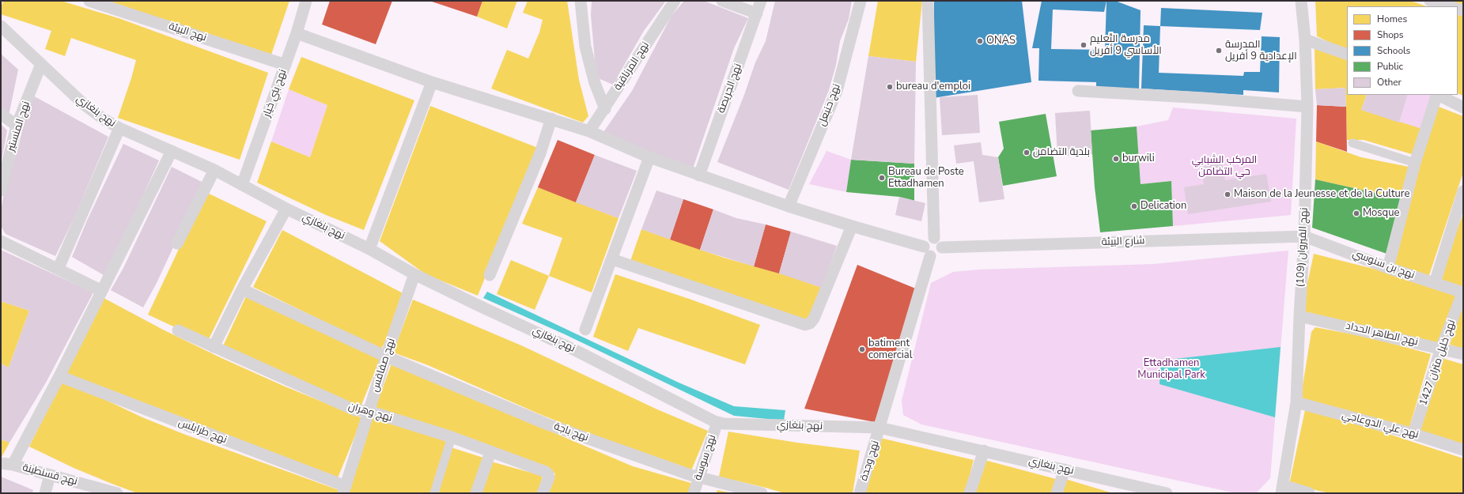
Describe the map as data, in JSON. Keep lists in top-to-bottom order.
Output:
{
  "streets": {
    "street": [
      "نهج البيئة",
      "نهج المرناقية",
      "نهج الجريصة",
      "نهج بني خيار",
      "نهج حنبعل",
      "نهج بنغازي",
      "نهج المنستير",
      "شارع البيئة",
      "نهج القيروان (109)",
      "نهج بن سنوسي",
      "نهج الطاهر الحداد",
      "نهج خليل متران 1427",
      "نهج صفاقس",
      "نهج وهران",
      "نهج علي الدوعاجي",
      "نهج طرابلس",
      "نهج باجة",
      "نهج سوسة",
      "نهج وجدة",
      "نهج قسنطينة"
    ]
  },
  "crossings": [
    ["نهج البيئة", "نهج بني خيار"],
    ["نهج بني خيار", "نهج بنغازي"],
    ["نهج بنغازي", "نهج المنستير"],
    ["نهج بنغازي", "نهج صفاقس"],
    ["نهج بنغازي", "نهج سوسة"],
    ["نهج بنغازي", "نهج وجدة"],
    ["شارع البيئة", "نهج القيروان (109)"],
    ["شارع البيئة", "نهج بن سنوسي"],
    ["شارع البيئة", "نهج وجدة"],
    ["نهج القيروان (109)", "نهج بن سنوسي"],
    ["نهج القيروان (109)", "نهج الطاهر الحداد"],
    ["نهج القيروان (109)", "نهج علي الدوعاجي"],
    ["نهج بن سنوسي", "نهج خليل متران 1427"],
    ["نهج الطاهر الحداد", "نهج خليل متران 1427"],
    ["نهج خليل متران 1427", "نهج علي الدوعاجي"],
    ["نهج صفاقس", "نهج وهران"],
    ["نهج صفاقس", "نهج طرابلس"],
    ["نهج صفاقس", "نهج باجة"],
    ["نهج باجة", "نهج سوسة"]
  ],
  "parks": ["المركب الشبابي حي التضامن", "Ettadhamen Municipal Park"],
  "places": [
    "ONAS",
    "مدرسة التّعليم الأساسي 9 أفريل",
    "المدرسة الإعدادية 9 أفريل",
    "bureau d'emploi",
    "بلدية التضامن",
    "burwili",
    "Bureau de Poste Ettadhamen",
    "Maison de la Jeunesse et de la Culture",
    "Delication",
    "Mosque",
    "batiment comercial"
  ],
  "legend": [
    "Homes",
    "Shops",
    "Schools",
    "Public",
    "Other"
  ]
}
